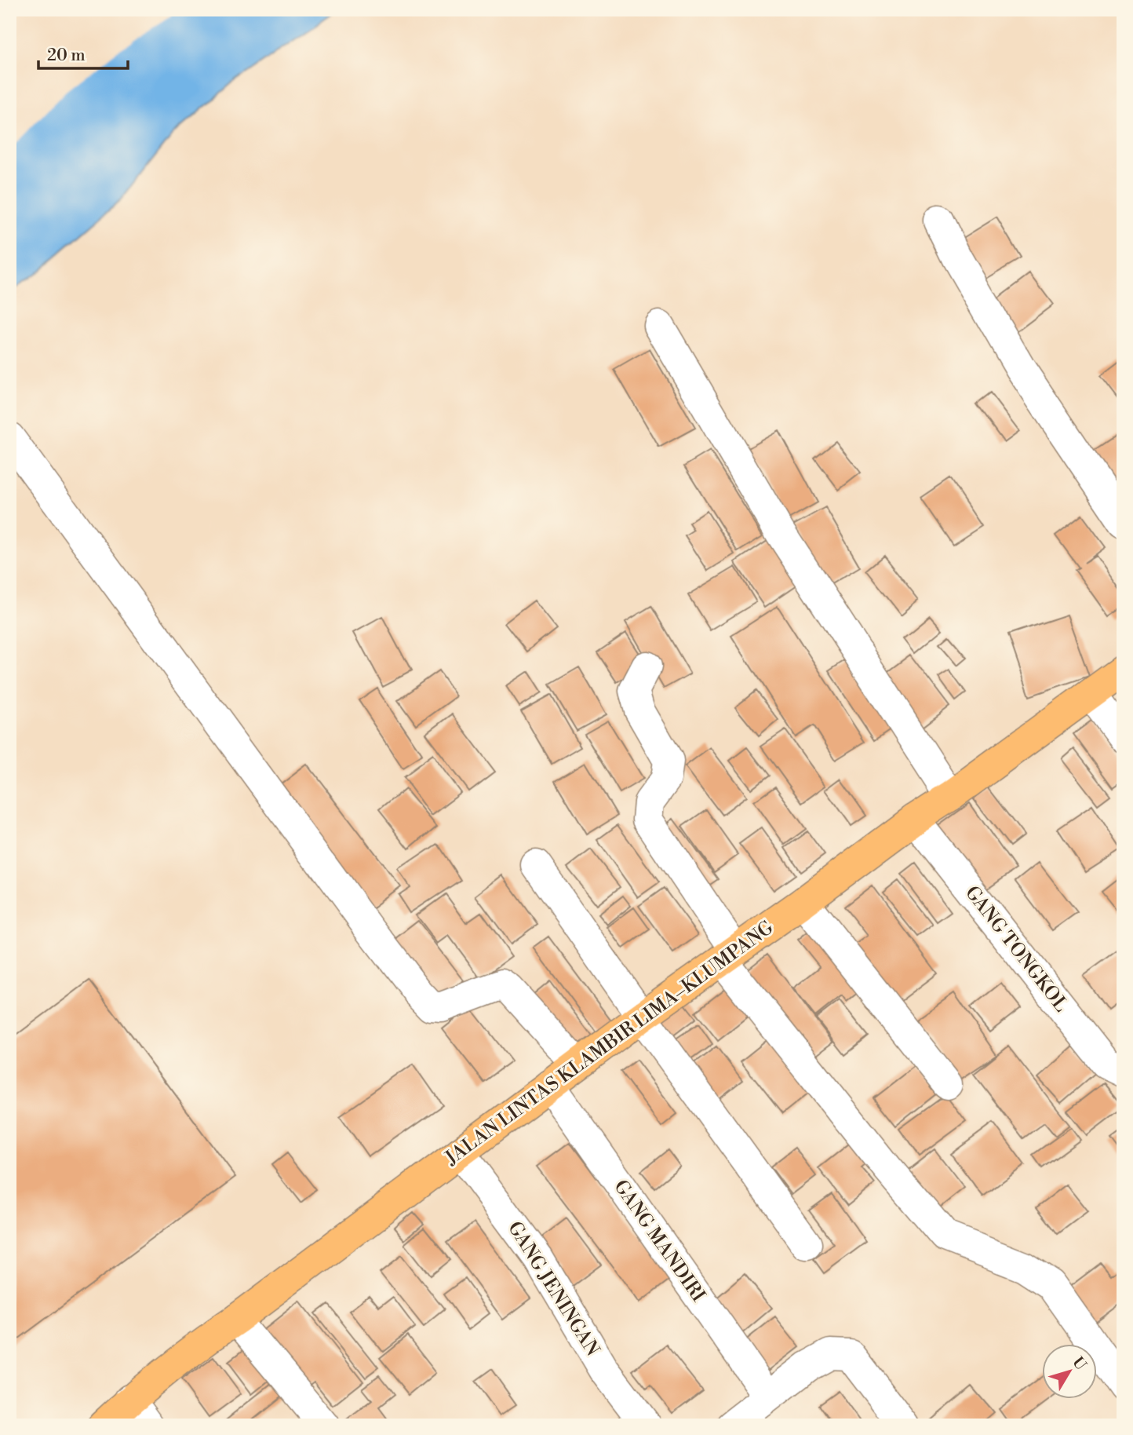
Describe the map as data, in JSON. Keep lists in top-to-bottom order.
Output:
{
  "streets": {
    "main road": ["JALAN LINTAS KLAMBIR LIMA–KLUMPANG"],
    "street": ["GANG TONGKOL", "GANG MANDIRI", "GANG JENINGAN"]
  },
  "crossings": [
    ["GANG TONGKOL", "JALAN LINTAS KLAMBIR LIMA–KLUMPANG"],
    ["JALAN LINTAS KLAMBIR LIMA–KLUMPANG", "GANG MANDIRI"],
    ["JALAN LINTAS KLAMBIR LIMA–KLUMPANG", "GANG JENINGAN"]
  ],
  "scale_bar": "20 m",
  "north": "top right"
}
